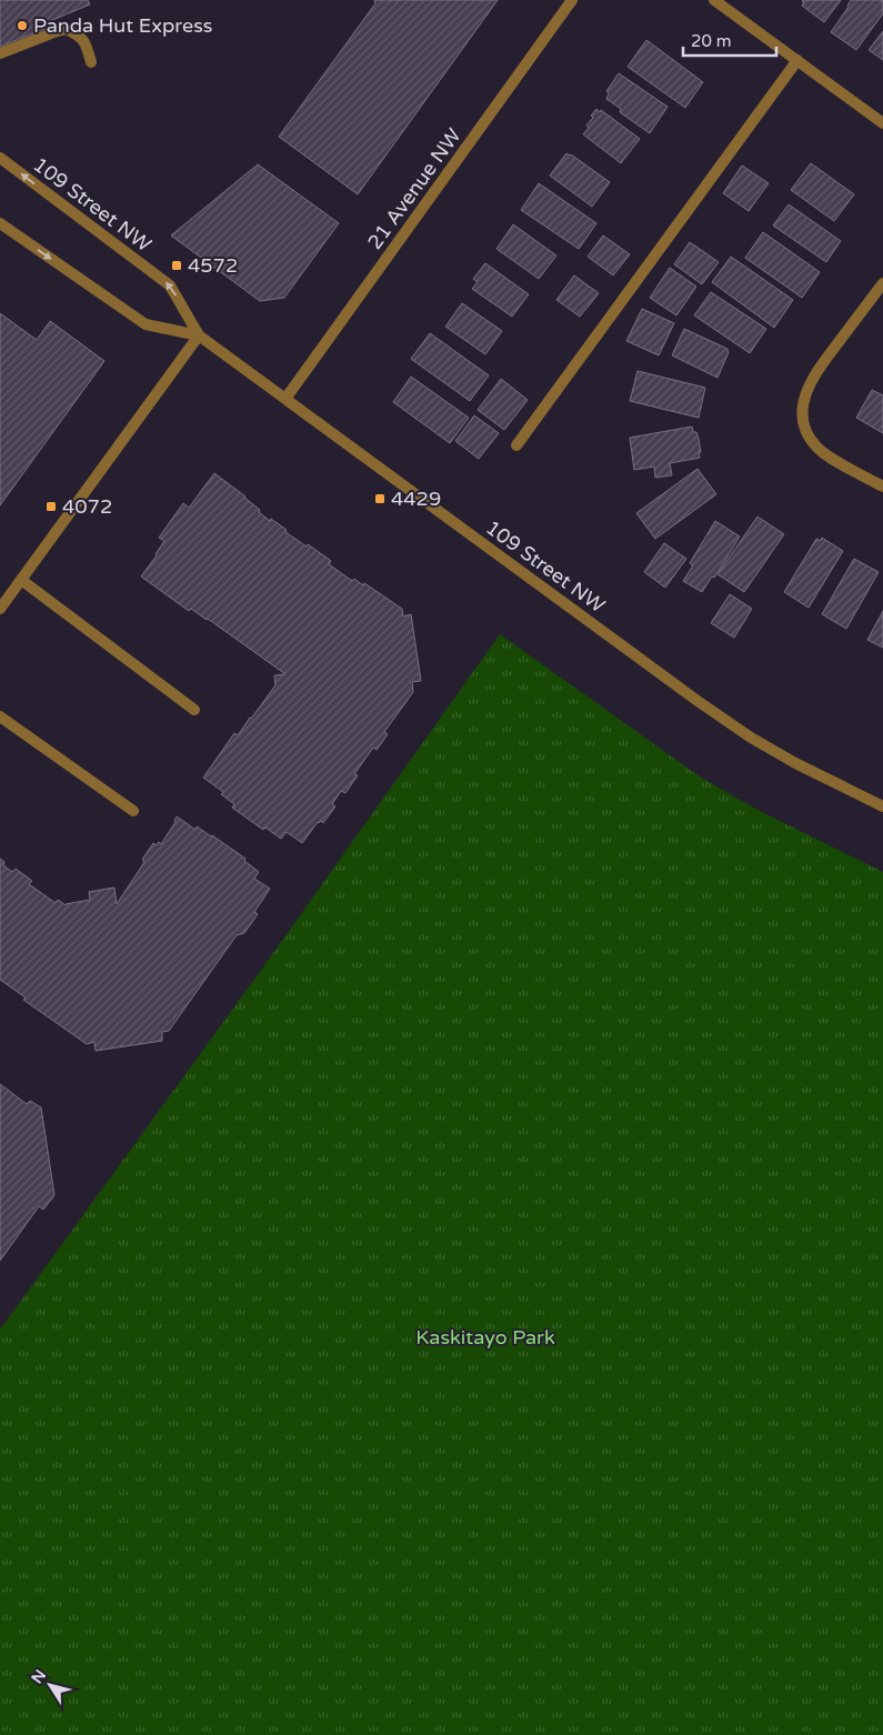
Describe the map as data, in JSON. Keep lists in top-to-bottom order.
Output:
{
  "streets": {
    "street": ["21 Avenue NW", "109 Street NW"]
  },
  "crossings": [
    ["21 Avenue NW", "109 Street NW"]
  ],
  "parks": ["Kaskitayo Park"],
  "places": {
    "other": ["Panda Hut Express"],
    "transit": ["4572", "4429", "4072"]
  },
  "scale_bar": "20 m",
  "north": "top left"
}
